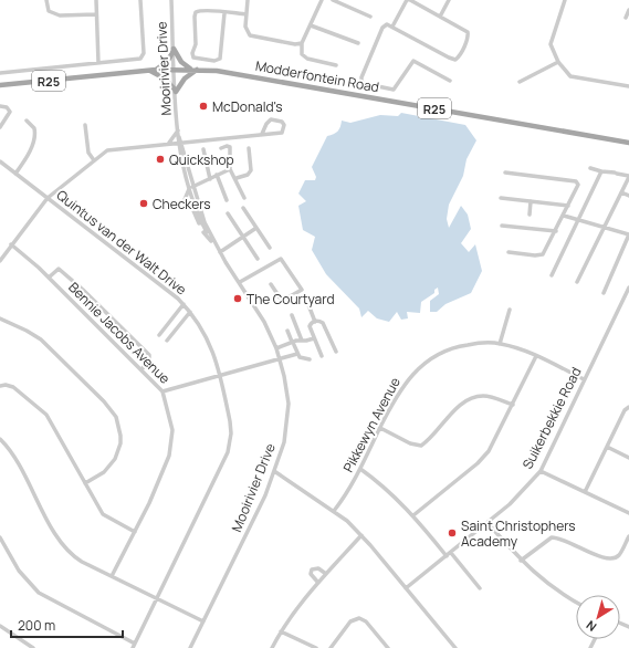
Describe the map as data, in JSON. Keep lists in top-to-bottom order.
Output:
{
  "streets": {
    "main road": ["Modderfontein Road", "R25"],
    "street": [
      "Mooirivier Drive",
      "Quintus van der Walt Drive",
      "Bennie Jacobs Avenue",
      "Suikerbekkie Road",
      "Pikkewyn Avenue"
    ]
  },
  "crossings": [
    ["Mooirivier Drive", "Modderfontein Road"],
    ["Suikerbekkie Road", "Pikkewyn Avenue"]
  ],
  "places": [
    "McDonald's",
    "Quickshop",
    "Checkers",
    "The Courtyard",
    "Saint Christophers Academy"
  ],
  "scale_bar": "200 m",
  "north": "bottom left"
}
